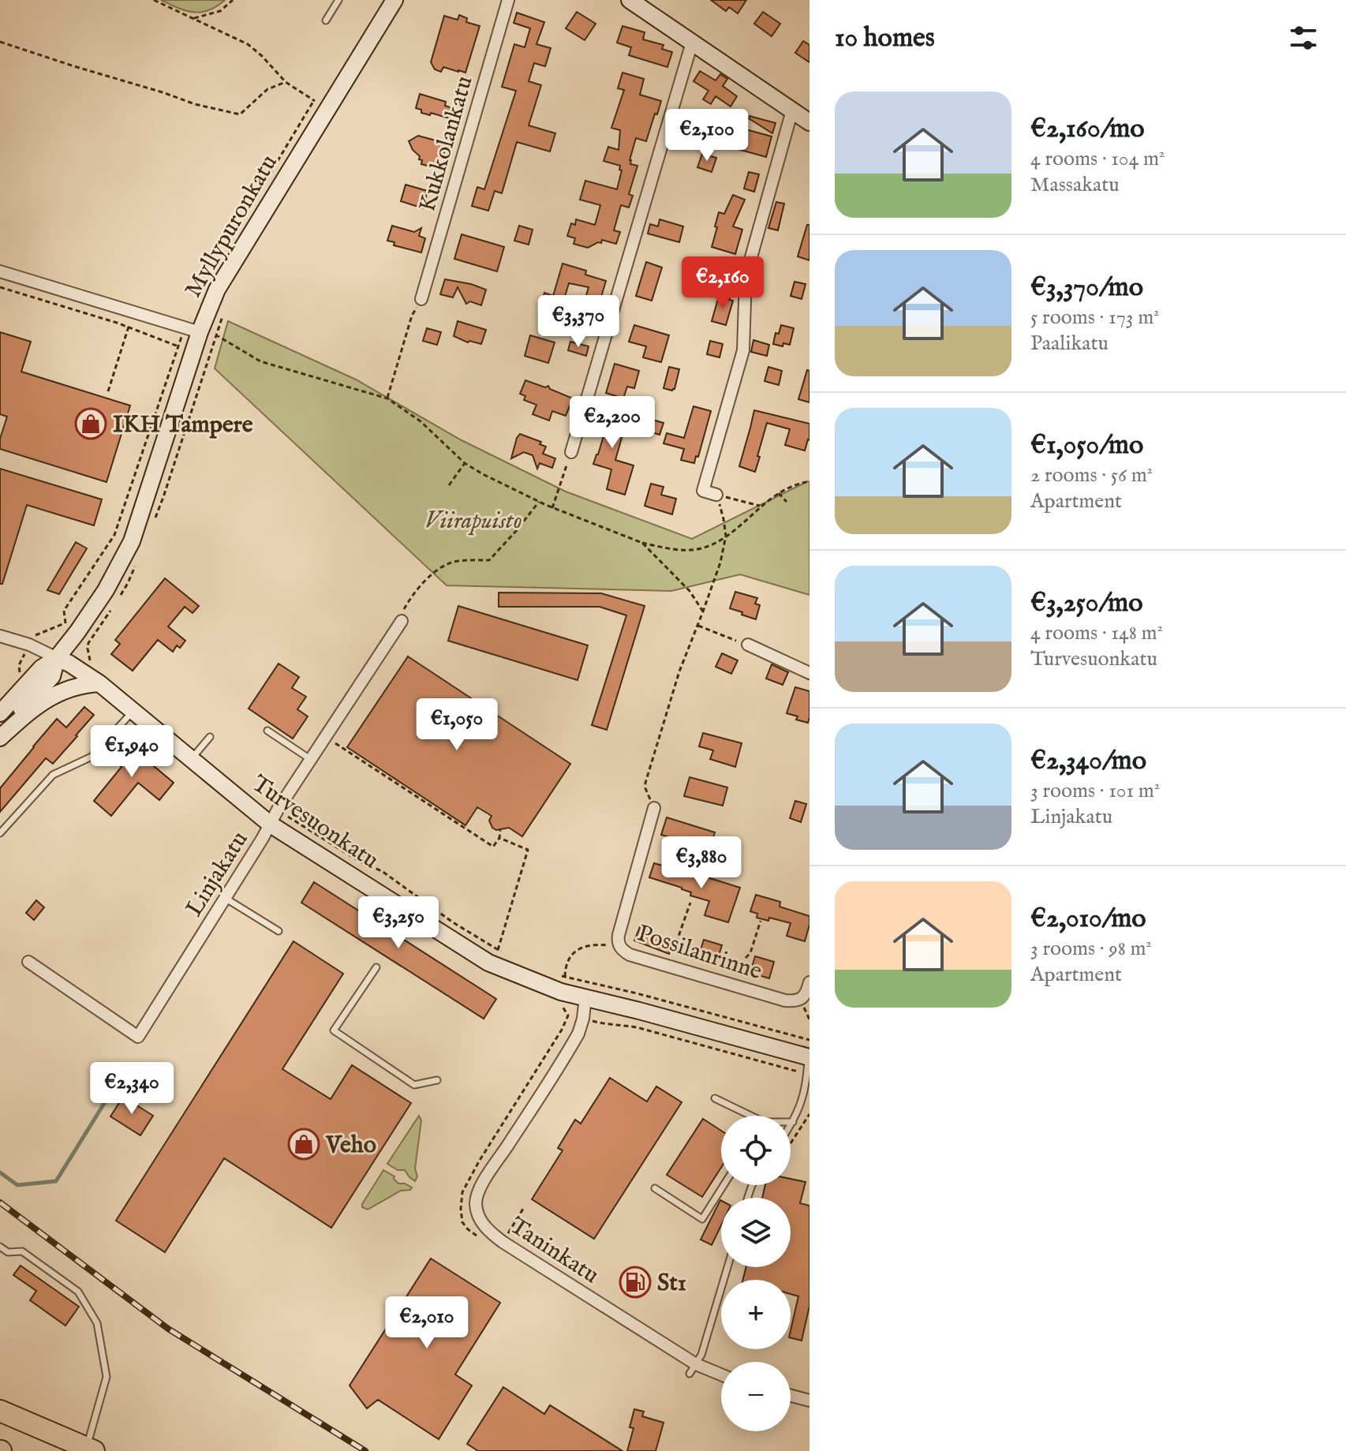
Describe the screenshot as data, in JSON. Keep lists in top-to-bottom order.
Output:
{
  "streets": {
    "main road": ["Myllypuronkatu", "Turvesuonkatu"],
    "street": [
      "Kukkolankatu",
      "Linjakatu",
      "Possilanrinne",
      "Taninkatu"
    ]
  },
  "crossings": [
    ["Myllypuronkatu", "Turvesuonkatu"],
    ["Turvesuonkatu", "Linjakatu"],
    ["Turvesuonkatu", "Taninkatu"]
  ],
  "parks": ["Viirapuisto"],
  "places": {
    "shop": ["IKH Tampere", "Veho"],
    "fuel station": ["St1"]
  },
  "page": {
    "heading": "10 homes",
    "list": [
      {
        "name": "€2,160/mo",
        "note": "4 rooms · 104 m² · Massakatu"
      },
      {
        "name": "€3,370/mo",
        "note": "5 rooms · 173 m² · Paalikatu"
      },
      {
        "name": "€1,050/mo",
        "note": "2 rooms · 56 m² · Apartment"
      },
      {
        "name": "€3,250/mo",
        "note": "4 rooms · 148 m² · Turvesuonkatu"
      },
      {
        "name": "€2,340/mo",
        "note": "3 rooms · 101 m² · Linjakatu"
      },
      {
        "name": "€2,010/mo",
        "note": "3 rooms · 98 m² · Apartment"
      }
    ],
    "price": [
      "€2,100",
      "€2,160",
      "€3,370",
      "€2,200",
      "€1,050",
      "€1,940",
      "€3,880",
      "€3,250",
      "€2,340",
      "€2,010"
    ],
    "map_buttons": ["+", "−"]
  }
}
